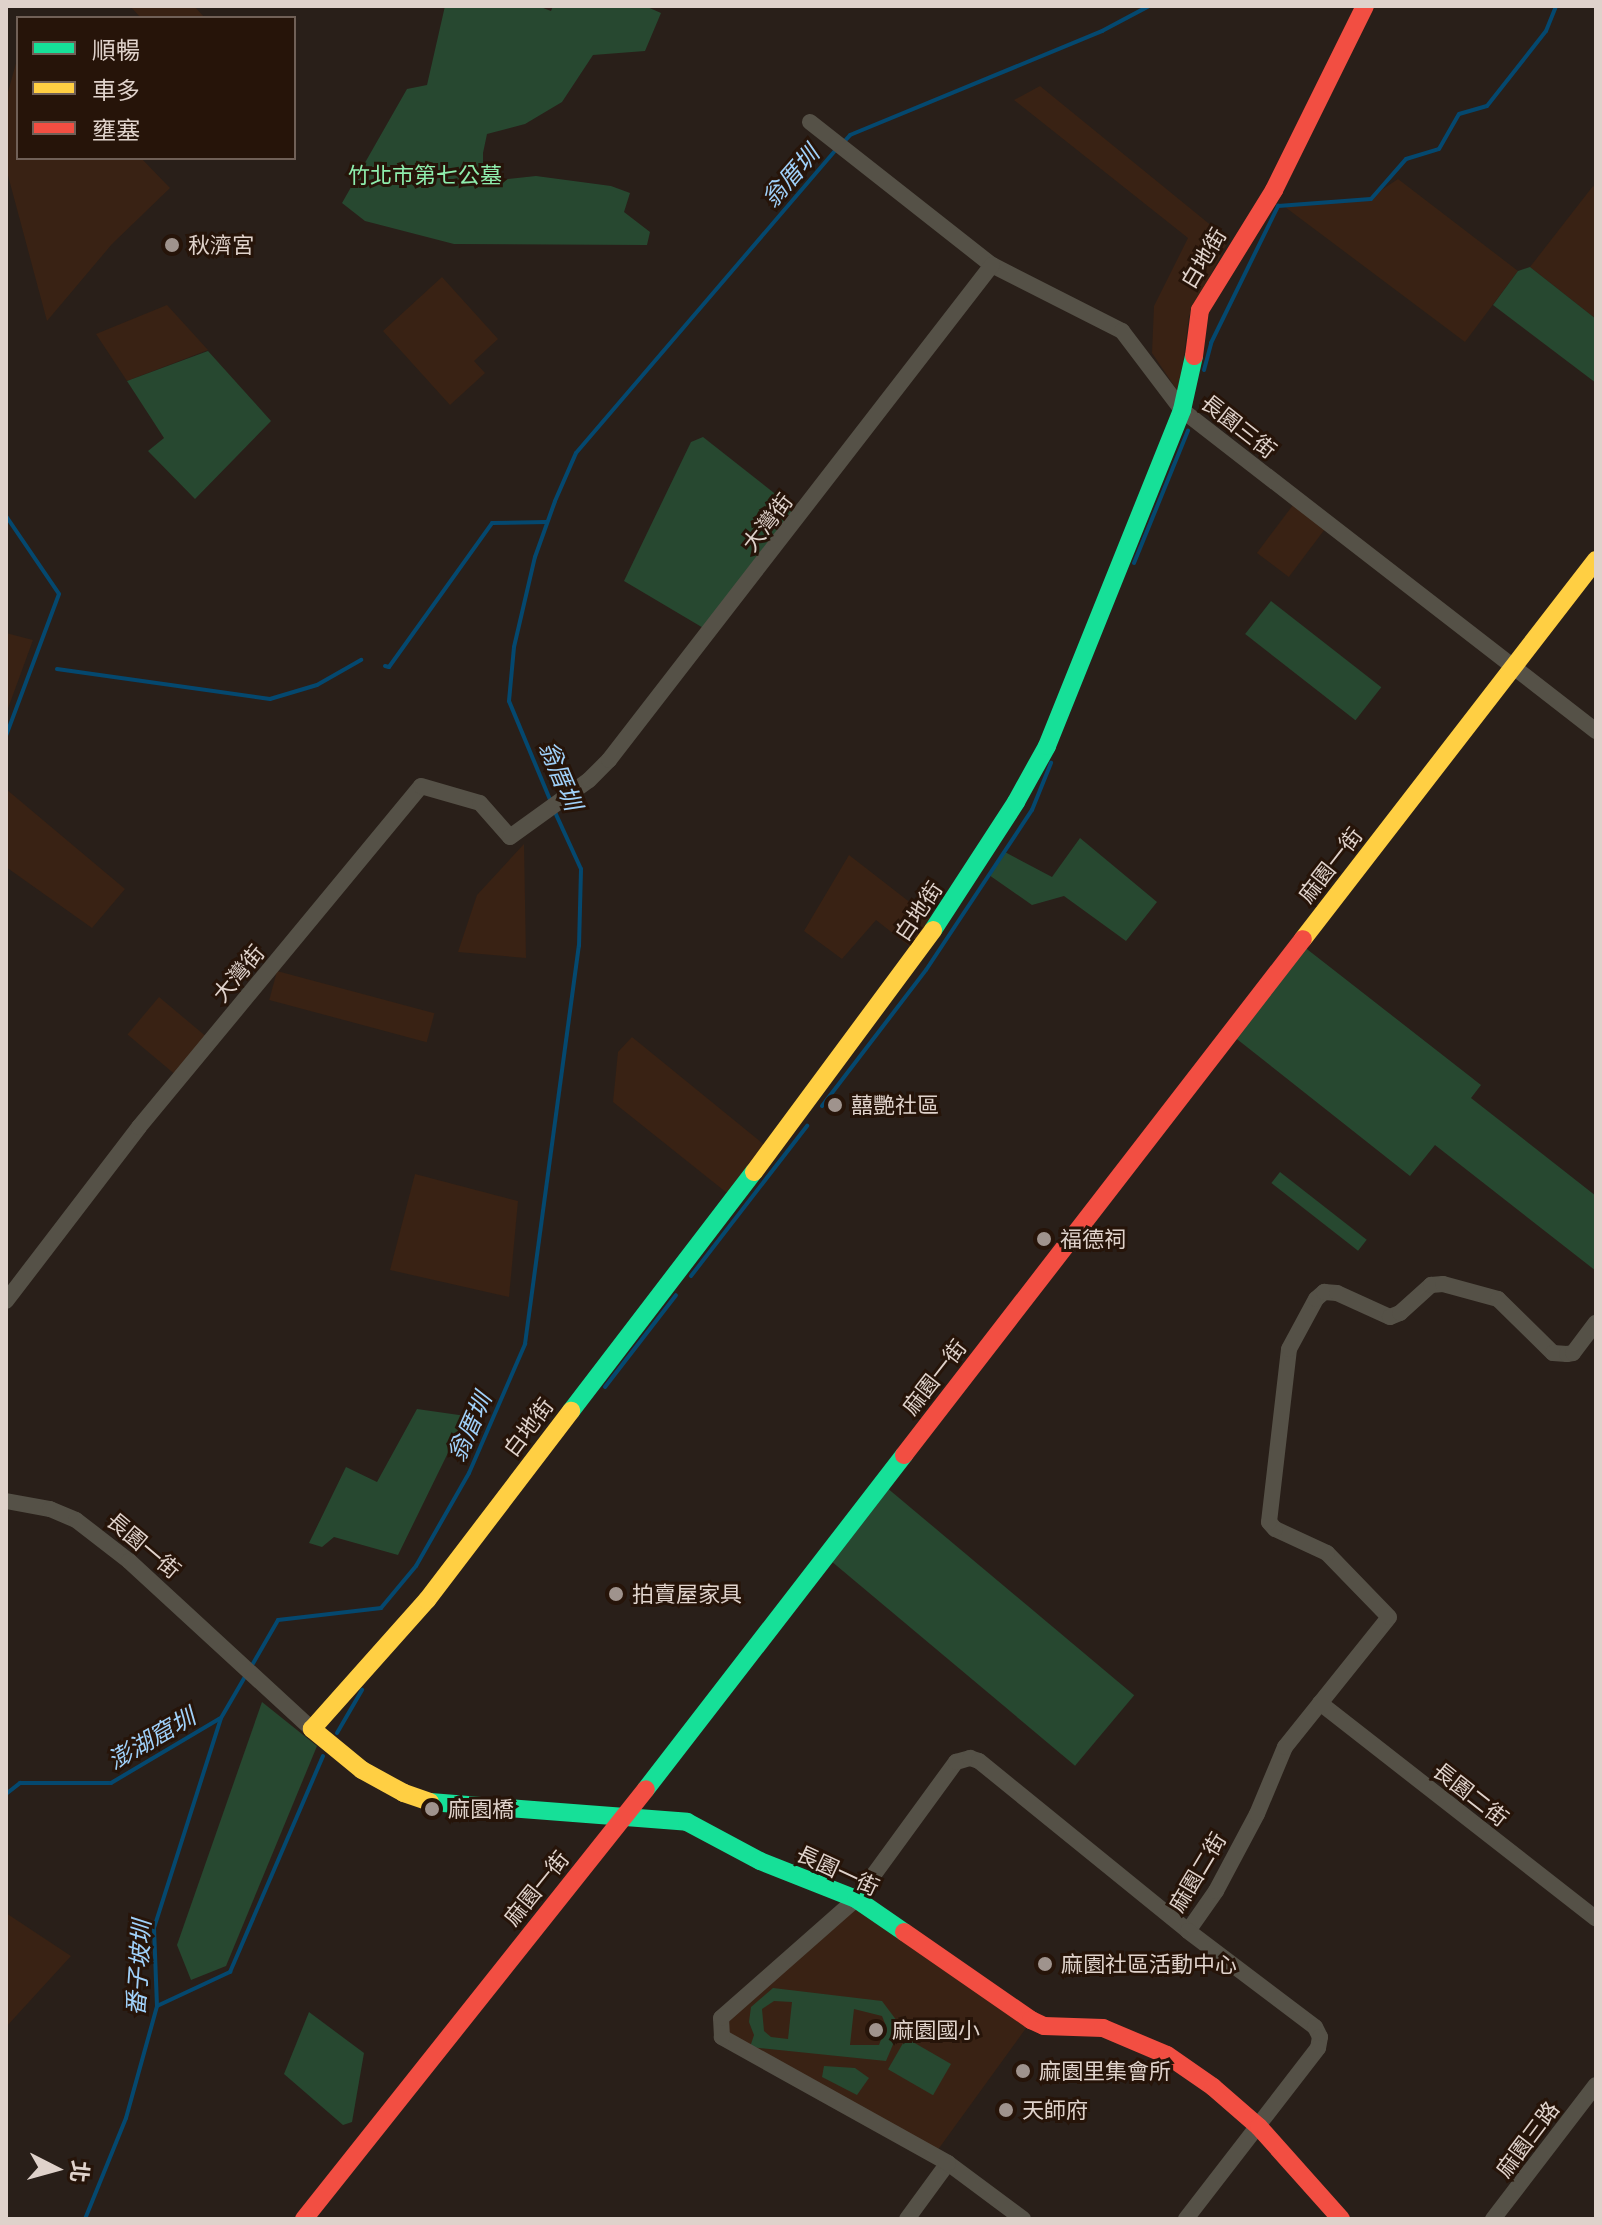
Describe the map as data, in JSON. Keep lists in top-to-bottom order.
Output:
{
  "streets": {
    "street": [
      "白地街",
      "長園三街",
      "大灣街",
      "麻園一街",
      "長園一街",
      "長園二街",
      "麻園二街",
      "麻園三路"
    ]
  },
  "crossings": [
    ["白地街", "長園三街"],
    ["白地街", "長園一街"],
    ["長園三街", "大灣街"],
    ["長園三街", "麻園一街"],
    ["麻園一街", "長園一街"],
    ["長園一街", "麻園二街"],
    ["長園二街", "麻園二街"]
  ],
  "water": ["翁厝圳", "澎湖窟圳", "番子坡圳"],
  "parks": ["竹北市第七公墓"],
  "places": [
    "秋濟宮",
    "囍艷社區",
    "福德祠",
    "拍賣屋家具",
    "麻園橋",
    "麻園社區活動中心",
    "麻園國小",
    "麻園里集會所",
    "天師府"
  ],
  "legend": ["順暢", "車多", "壅塞"],
  "north": "right"
}
